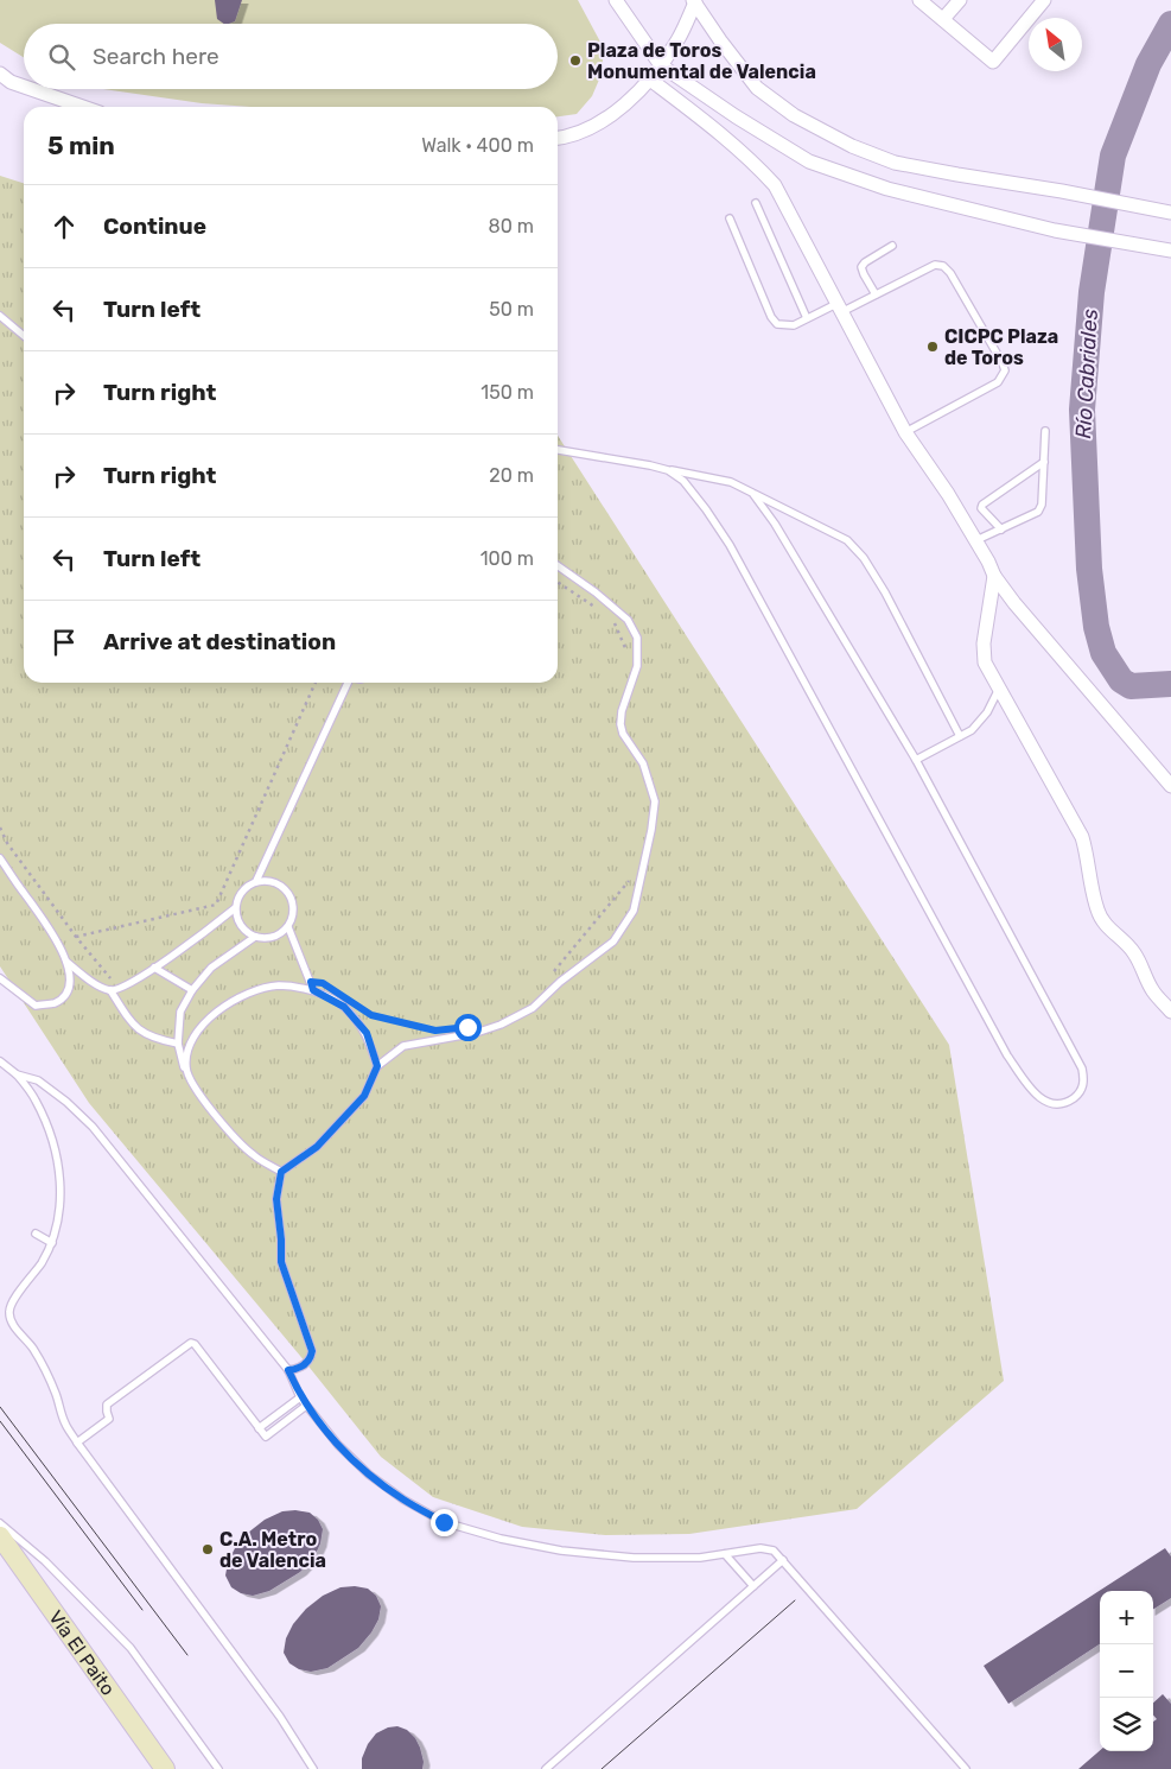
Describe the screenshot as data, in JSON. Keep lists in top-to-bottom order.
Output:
{
  "streets": {
    "street": ["Vía El Paito"]
  },
  "water": ["Río Cabriales"],
  "places": ["Plaza de Toros Monumental de Valencia", "CICPC Plaza de Toros", "C.A. Metro de Valencia"],
  "north": "top left",
  "page": {
    "search": "Search here",
    "heading": ["5 min", "Walk · 400 m"],
    "list": [
      ["Continue", "80 m"],
      ["Turn left", "50 m"],
      ["Turn right", "150 m"],
      ["Turn right", "20 m"],
      ["Turn left", "100 m"],
      "Arrive at destination"
    ],
    "map_buttons": ["+", "−"]
  }
}
